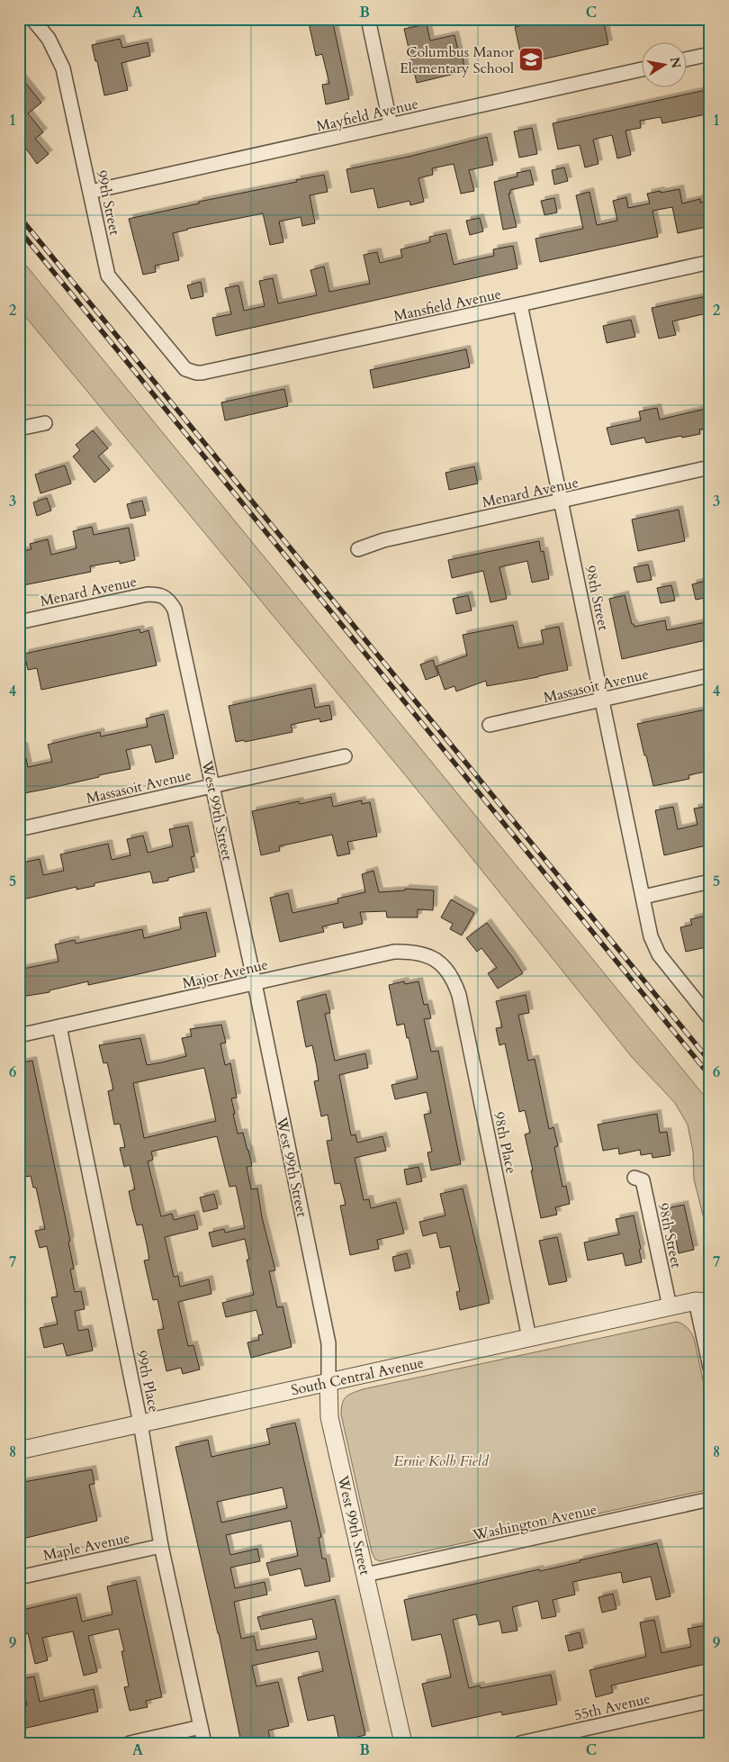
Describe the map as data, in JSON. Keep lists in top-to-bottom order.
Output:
{
  "streets": {
    "street": [
      "Mayfield Avenue",
      "99th Street",
      "Mansfield Avenue",
      "Menard Avenue",
      "98th Street",
      "Massasoit Avenue",
      "West 99th Street",
      "Major Avenue",
      "98th Place",
      "South Central Avenue",
      "99th Place",
      "Washington Avenue",
      "Maple Avenue",
      "55th Avenue"
    ]
  },
  "crossings": [
    ["Mayfield Avenue", "99th Street"],
    ["99th Street", "Mansfield Avenue"],
    ["Mansfield Avenue", "98th Street"],
    ["Menard Avenue", "98th Street"],
    ["Menard Avenue", "West 99th Street"],
    ["98th Street", "Massasoit Avenue"],
    ["98th Street", "South Central Avenue"],
    ["Massasoit Avenue", "West 99th Street"],
    ["West 99th Street", "Major Avenue"],
    ["West 99th Street", "South Central Avenue"],
    ["West 99th Street", "Washington Avenue"],
    ["Major Avenue", "98th Place"],
    ["Major Avenue", "99th Place"],
    ["98th Place", "South Central Avenue"],
    ["South Central Avenue", "99th Place"],
    ["99th Place", "Maple Avenue"]
  ],
  "parks": ["Ernie Kolb Field"],
  "places": {
    "school or university": ["Columbus Manor Elementary School"]
  },
  "north": "right",
  "grid": {
    "columns": ["A", "B", "C"],
    "rows": [
      "1",
      "2",
      "3",
      "4",
      "5",
      "6",
      "7",
      "8",
      "9"
    ]
  }
}
